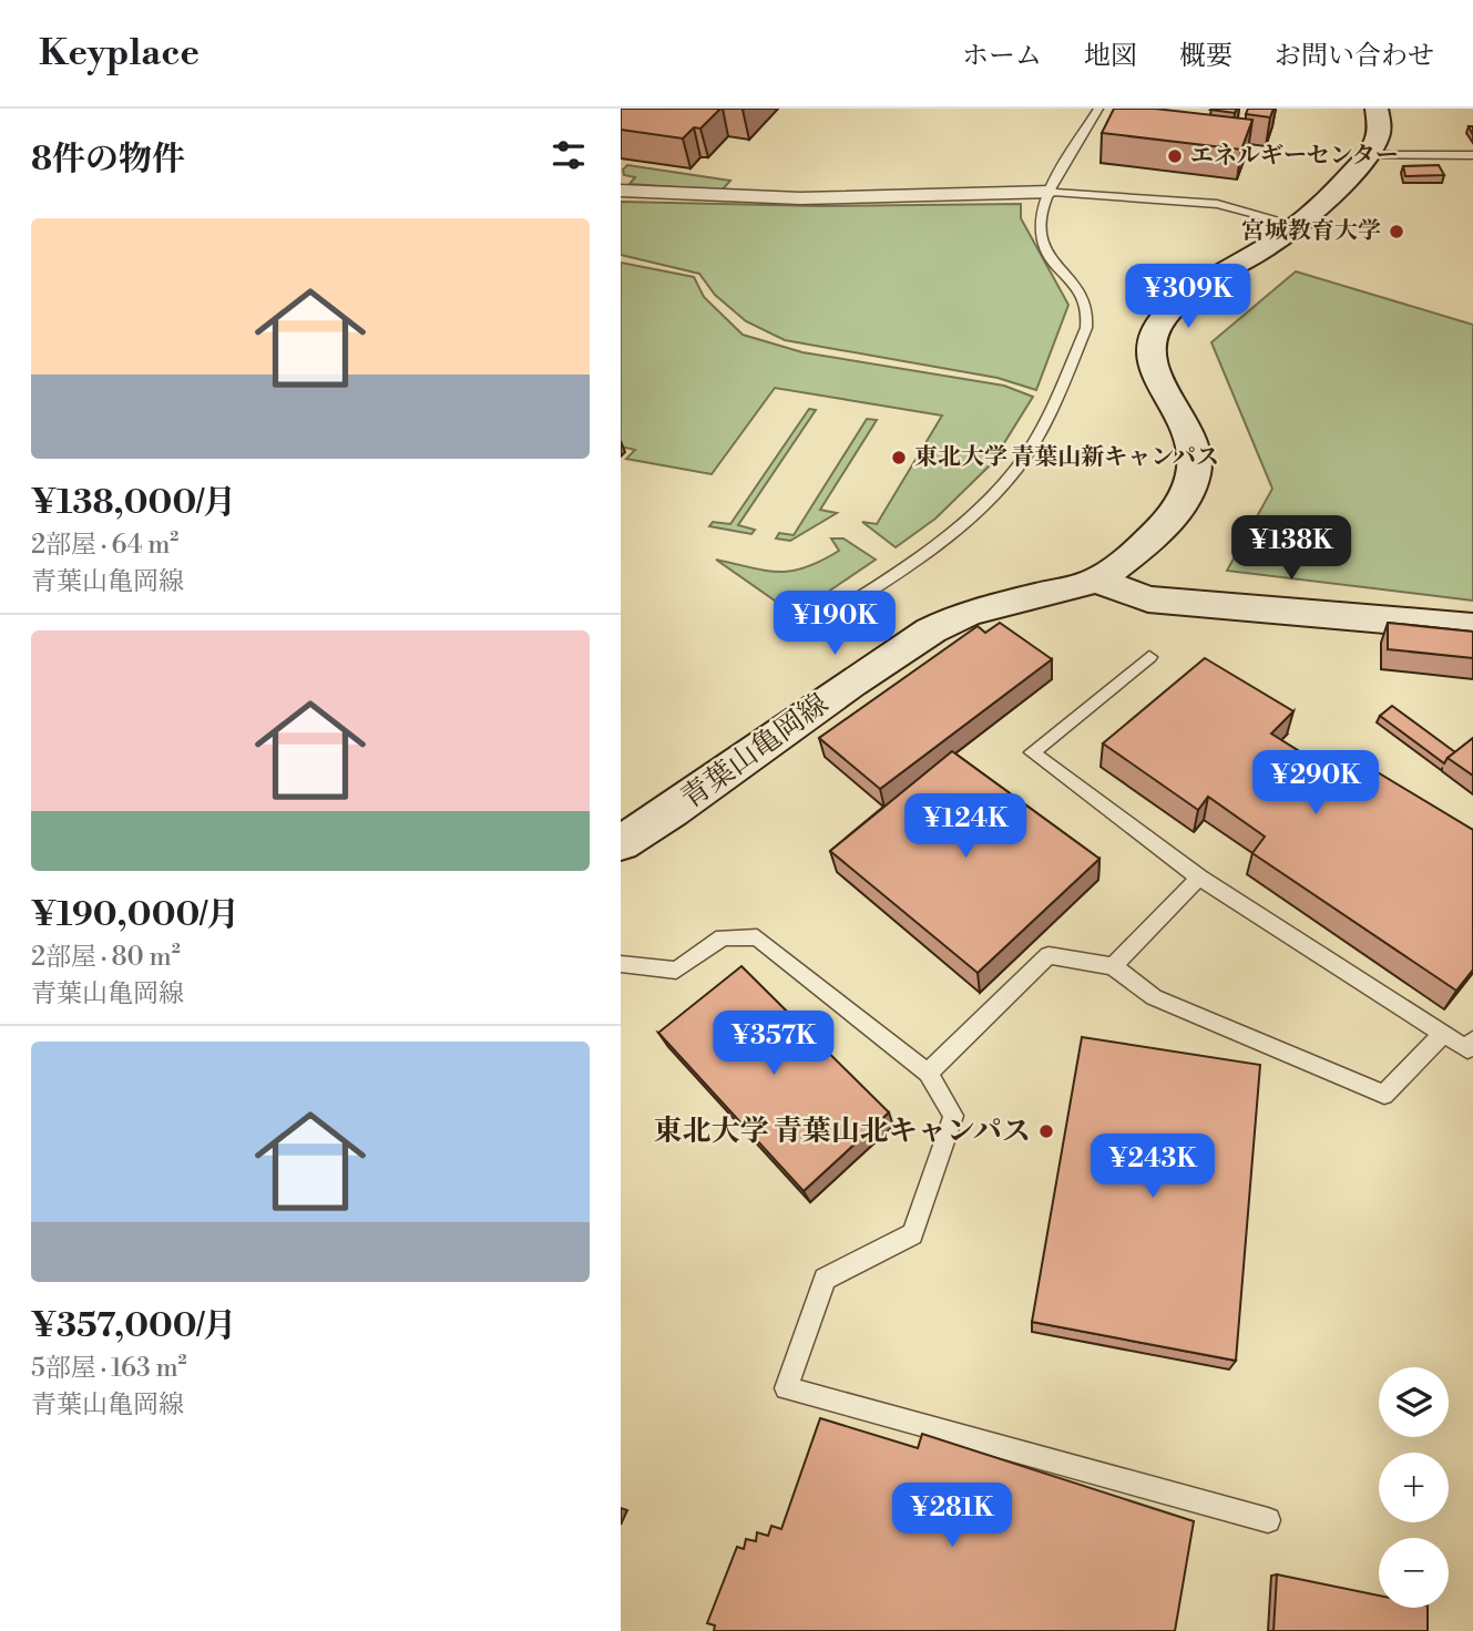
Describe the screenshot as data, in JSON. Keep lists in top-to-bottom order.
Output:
{
  "streets": {
    "street": ["青葉山亀岡線"]
  },
  "places": [
    "エネルギーセンター",
    "宮城教育大学",
    "東北大学 青葉山新キャンパス",
    "東北大学 青葉山北キャンパス"
  ],
  "page": {
    "header": "Keyplace",
    "nav": [
      "ホーム",
      "地図",
      "概要",
      "お問い合わせ"
    ],
    "heading": "8件の物件",
    "list": [
      {
        "name": "¥138,000/月",
        "note": "2部屋 · 64 m² · 青葉山亀岡線"
      },
      {
        "name": "¥190,000/月",
        "note": "2部屋 · 80 m² · 青葉山亀岡線"
      },
      {
        "name": "¥357,000/月",
        "note": "5部屋 · 163 m² · 青葉山亀岡線"
      }
    ],
    "price": [
      "¥309K",
      "¥138K",
      "¥190K",
      "¥290K",
      "¥124K",
      "¥357K",
      "¥243K",
      "¥281K"
    ],
    "map_buttons": ["+", "−"]
  }
}
